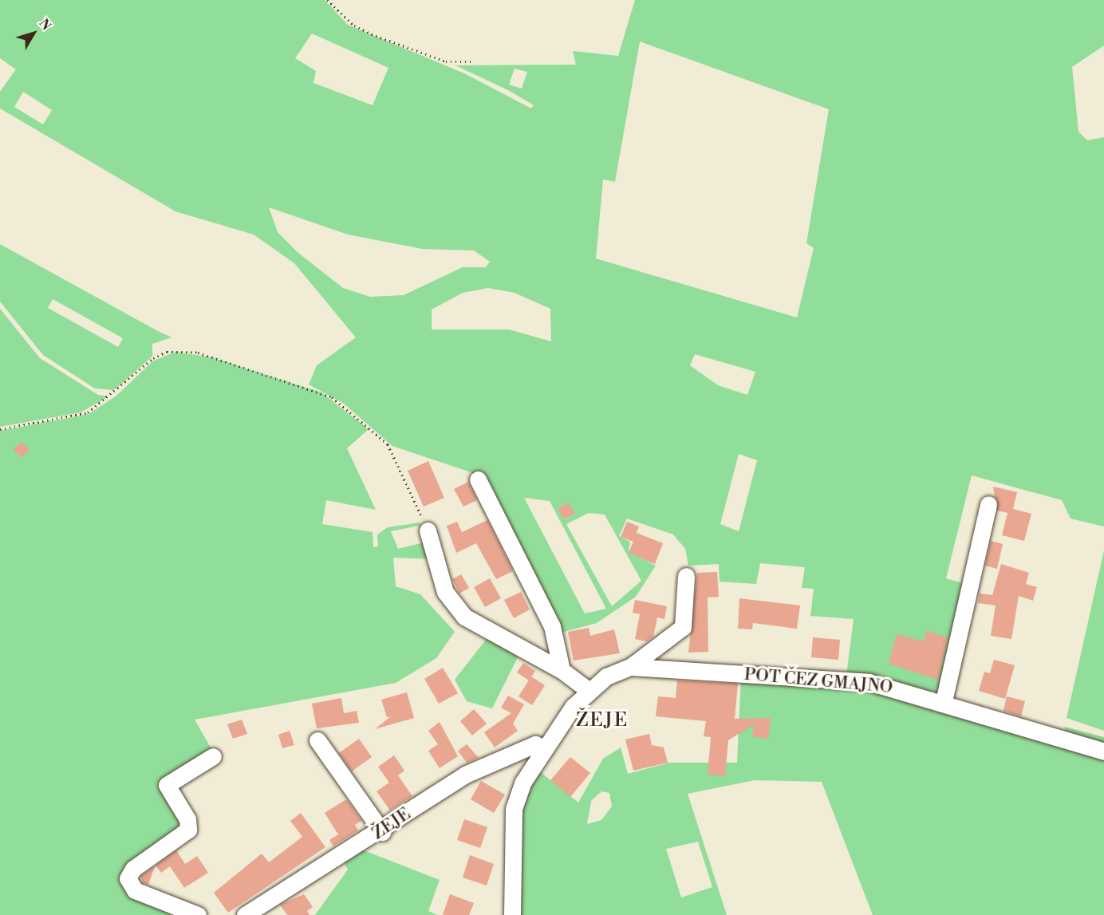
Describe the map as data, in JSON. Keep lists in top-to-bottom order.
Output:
{
  "streets": {
    "street": ["POT ČEZ GMAJNO", "ŽEJE"]
  },
  "crossings": [
    ["POT ČEZ GMAJNO", "ŽEJE"]
  ],
  "districts": ["ŽEJE"],
  "north": "top right"
}
